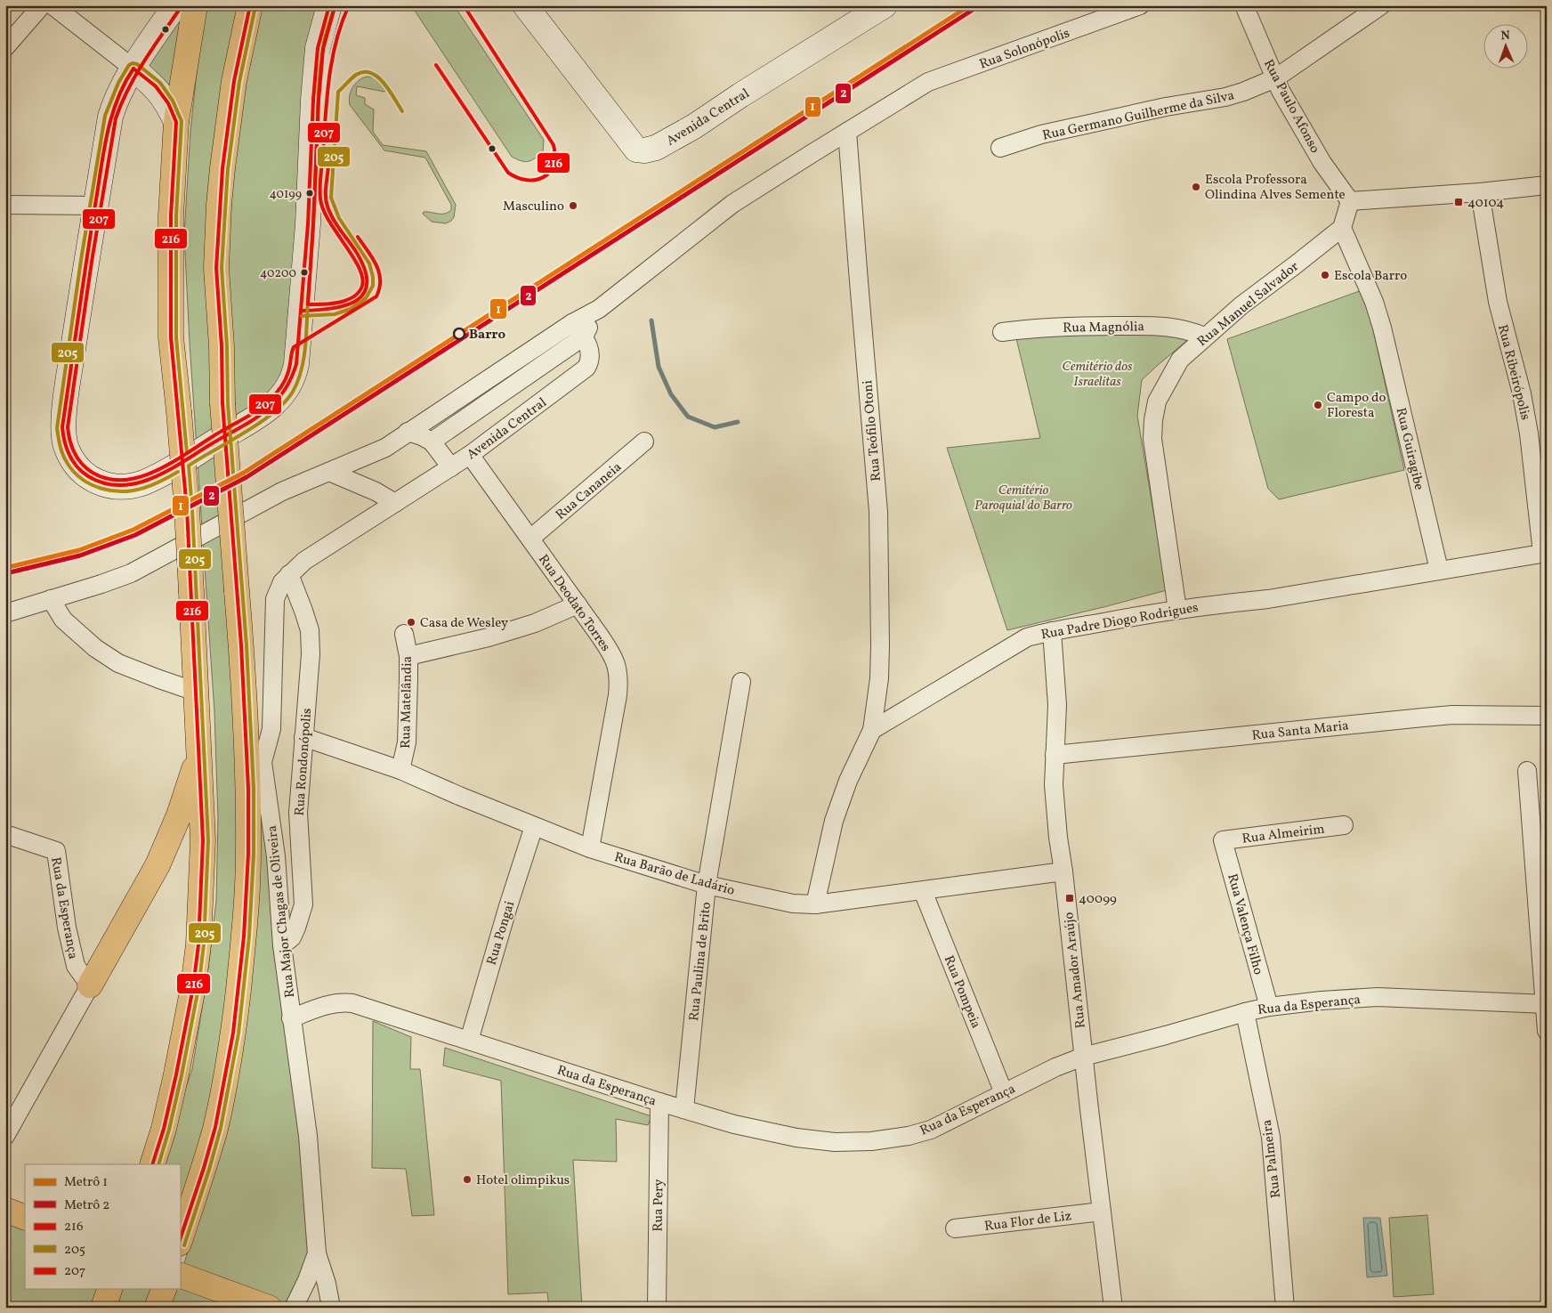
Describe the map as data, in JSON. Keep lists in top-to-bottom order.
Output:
{
  "streets": {
    "street": [
      "Rua Solonópolis",
      "Rua Paulo Afonso",
      "Rua Germano Guilherme da Silva",
      "Avenida Central",
      "Rua Manuel Salvador",
      "Rua Magnólia",
      "Rua Ribeirópolis",
      "Rua Teófilo Otoni",
      "Rua Guiragibe",
      "Rua Cananeia",
      "Rua Deodato Torres",
      "Rua Padre Diogo Rodrigues",
      "Rua Matelândia",
      "Rua Santa Maria",
      "Rua Rondonópolis",
      "Rua Almeirim",
      "Rua Barão de Ladário",
      "Rua da Esperança",
      "Rua Major Chagas de Oliveira",
      "Rua Valença Filho",
      "Rua Pongai",
      "Rua Paulina de Brito",
      "Rua Amador Araújo",
      "Rua Pompeia",
      "Rua Palmeira",
      "Rua Pery",
      "Rua Flor de Liz"
    ]
  },
  "crossings": [
    ["Rua Solonópolis", "Rua Teófilo Otoni"],
    ["Rua Paulo Afonso", "Rua Germano Guilherme da Silva"],
    ["Avenida Central", "Rua Deodato Torres"],
    ["Avenida Central", "Rua Rondonópolis"],
    ["Avenida Central", "Rua Major Chagas de Oliveira"],
    ["Rua Manuel Salvador", "Rua Magnólia"],
    ["Rua Manuel Salvador", "Rua Guiragibe"],
    ["Rua Manuel Salvador", "Rua Padre Diogo Rodrigues"],
    ["Rua Ribeirópolis", "Rua Padre Diogo Rodrigues"],
    ["Rua Teófilo Otoni", "Rua Padre Diogo Rodrigues"],
    ["Rua Guiragibe", "Rua Padre Diogo Rodrigues"],
    ["Rua Cananeia", "Rua Deodato Torres"],
    ["Rua Deodato Torres", "Rua Barão de Ladário"],
    ["Rua Padre Diogo Rodrigues", "Rua Amador Araújo"],
    ["Rua Matelândia", "Rua Barão de Ladário"],
    ["Rua Santa Maria", "Rua Amador Araújo"],
    ["Rua Rondonópolis", "Rua Barão de Ladário"],
    ["Rua Rondonópolis", "Rua Major Chagas de Oliveira"],
    ["Rua Almeirim", "Rua Valença Filho"],
    ["Rua Barão de Ladário", "Rua Pongai"],
    ["Rua Barão de Ladário", "Rua Paulina de Brito"],
    ["Rua Barão de Ladário", "Rua Amador Araújo"],
    ["Rua Barão de Ladário", "Rua Pompeia"],
    ["Rua da Esperança", "Rua Major Chagas de Oliveira"],
    ["Rua da Esperança", "Rua Valença Filho"],
    ["Rua da Esperança", "Rua Pongai"],
    ["Rua da Esperança", "Rua Paulina de Brito"],
    ["Rua da Esperança", "Rua Amador Araújo"],
    ["Rua da Esperança", "Rua Pompeia"],
    ["Rua da Esperança", "Rua Palmeira"],
    ["Rua da Esperança", "Rua Pery"],
    ["Rua Amador Araújo", "Rua Flor de Liz"]
  ],
  "parks": ["Cemitério dos Israelitas", "Cemitério Paroquial do Barro"],
  "places": {
    "other": [
      "Escola Professora Olindina Alves Semente",
      "40199",
      "Masculino",
      "40200",
      "Escola Barro",
      "Barro",
      "Campo do Floresta",
      "Casa de Wesley",
      "Hotel olimpikus"
    ],
    "transit": ["40104", "40099"]
  },
  "lines": [
    "metro line 1",
    "transit line 216",
    "transit line 207",
    "transit line 205",
    "metro line 2"
  ],
  "legend": [
    "Metrô 1",
    "Metrô 2",
    "216",
    "205",
    "207"
  ],
  "north": "top"
}
